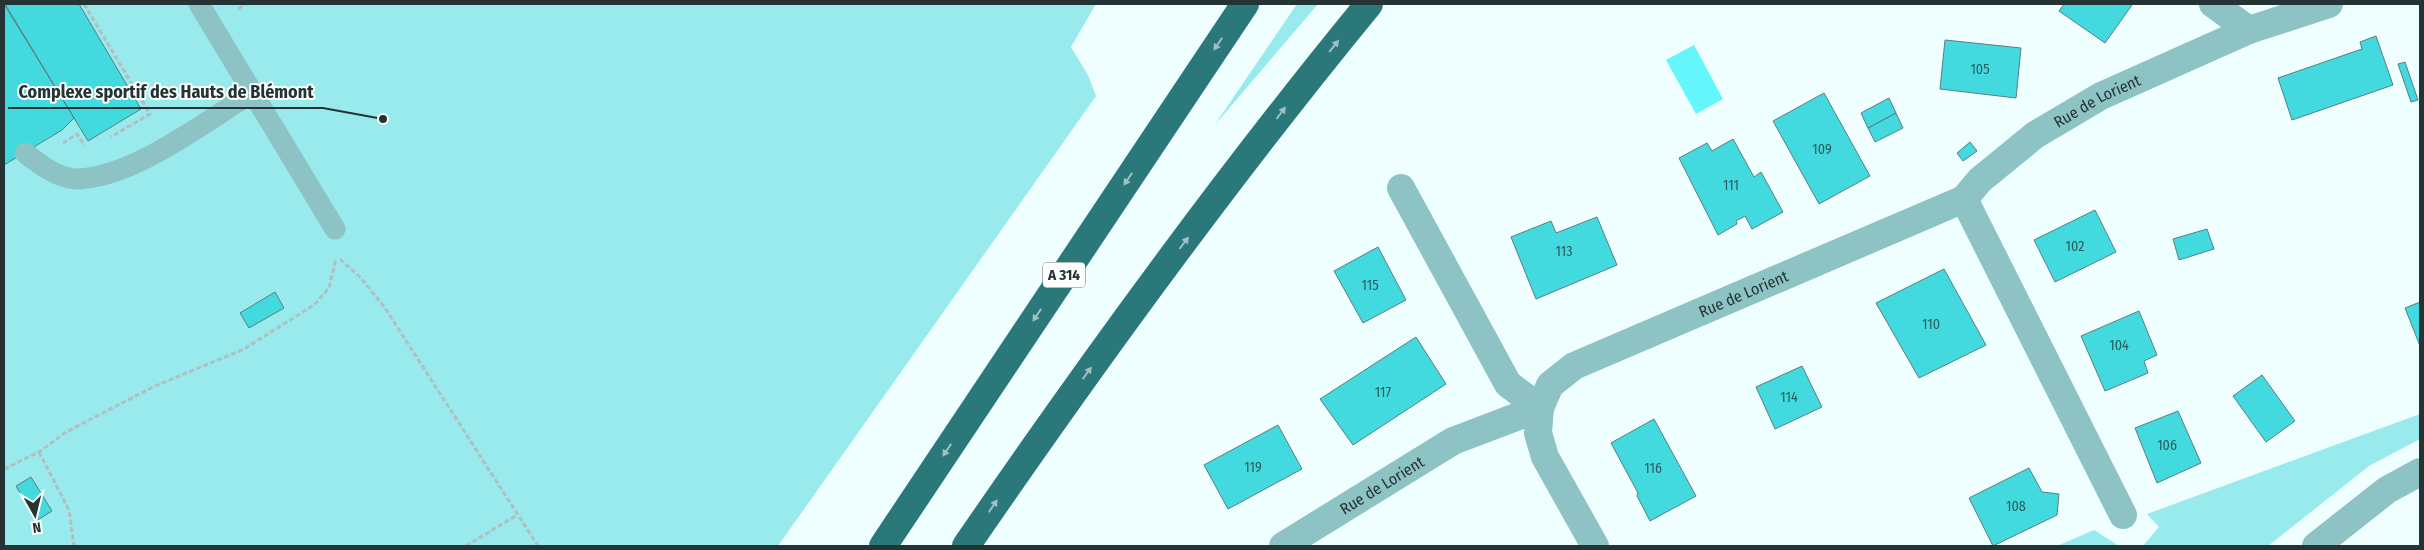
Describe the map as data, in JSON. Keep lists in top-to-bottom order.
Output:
{
  "streets": {
    "highway": ["A 314"],
    "street": ["Rue de Lorient"]
  },
  "places": ["Complexe sportif des Hauts de Blémont"],
  "house_numbers": [
    "105",
    "109",
    "111",
    "102",
    "113",
    "115",
    "110",
    "104",
    "117",
    "114",
    "106",
    "119",
    "116",
    "108"
  ],
  "north": "bottom"
}
